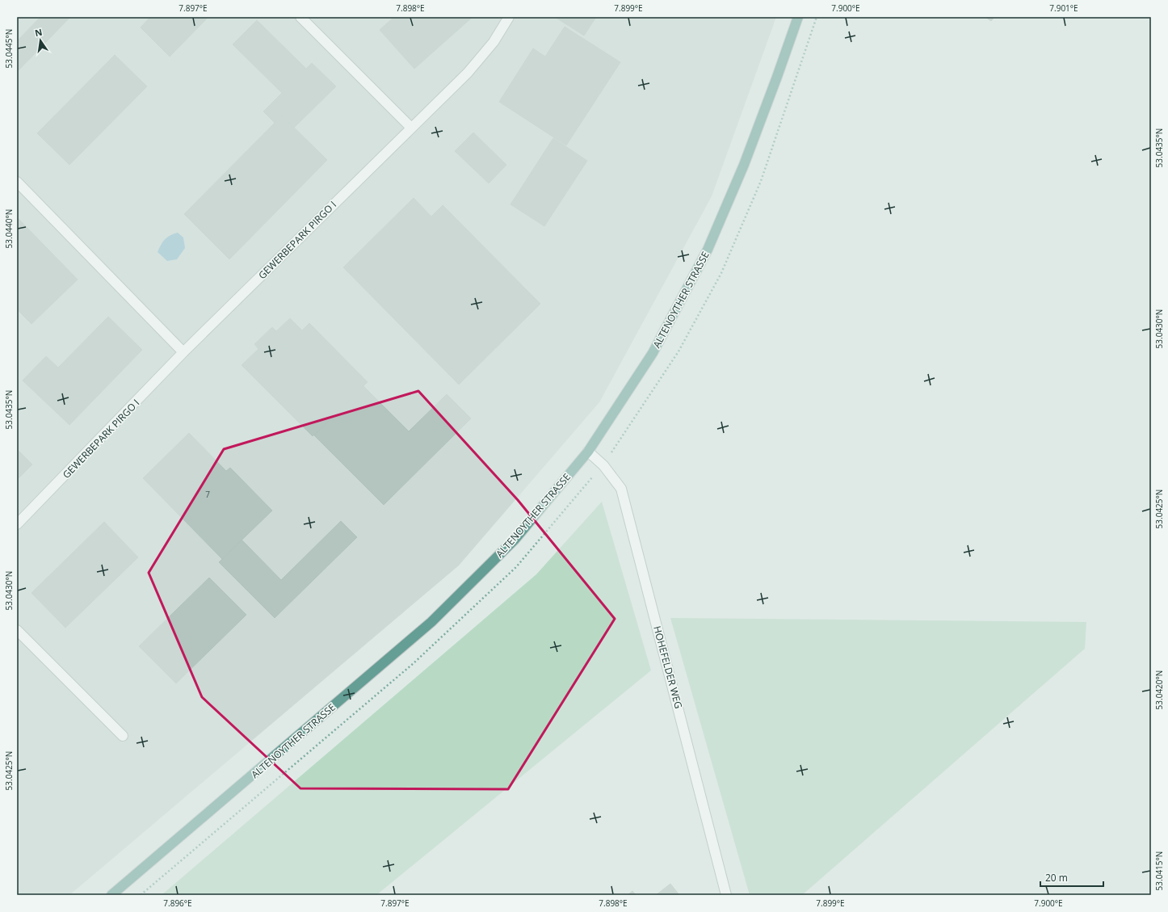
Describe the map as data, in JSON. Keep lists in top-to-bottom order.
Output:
{
  "streets": {
    "main road": ["ALTENOYTHER STRASSE"],
    "street": ["GEWERBEPARK PIRGO I", "HOHEFELDER WEG"]
  },
  "crossings": [
    ["ALTENOYTHER STRASSE", "HOHEFELDER WEG"]
  ],
  "house_numbers": ["7"],
  "scale_bar": "20 m",
  "north": "top",
  "coordinates": [
    "7.897°E",
    "7.898°E",
    "7.899°E",
    "7.900°E",
    "7.901°E",
    "53.0445°N",
    "53.0435°N",
    "53.0440°N",
    "53.0430°N",
    "53.0425°N",
    "53.0420°N",
    "53.0415°N",
    "7.896°E"
  ]
}
